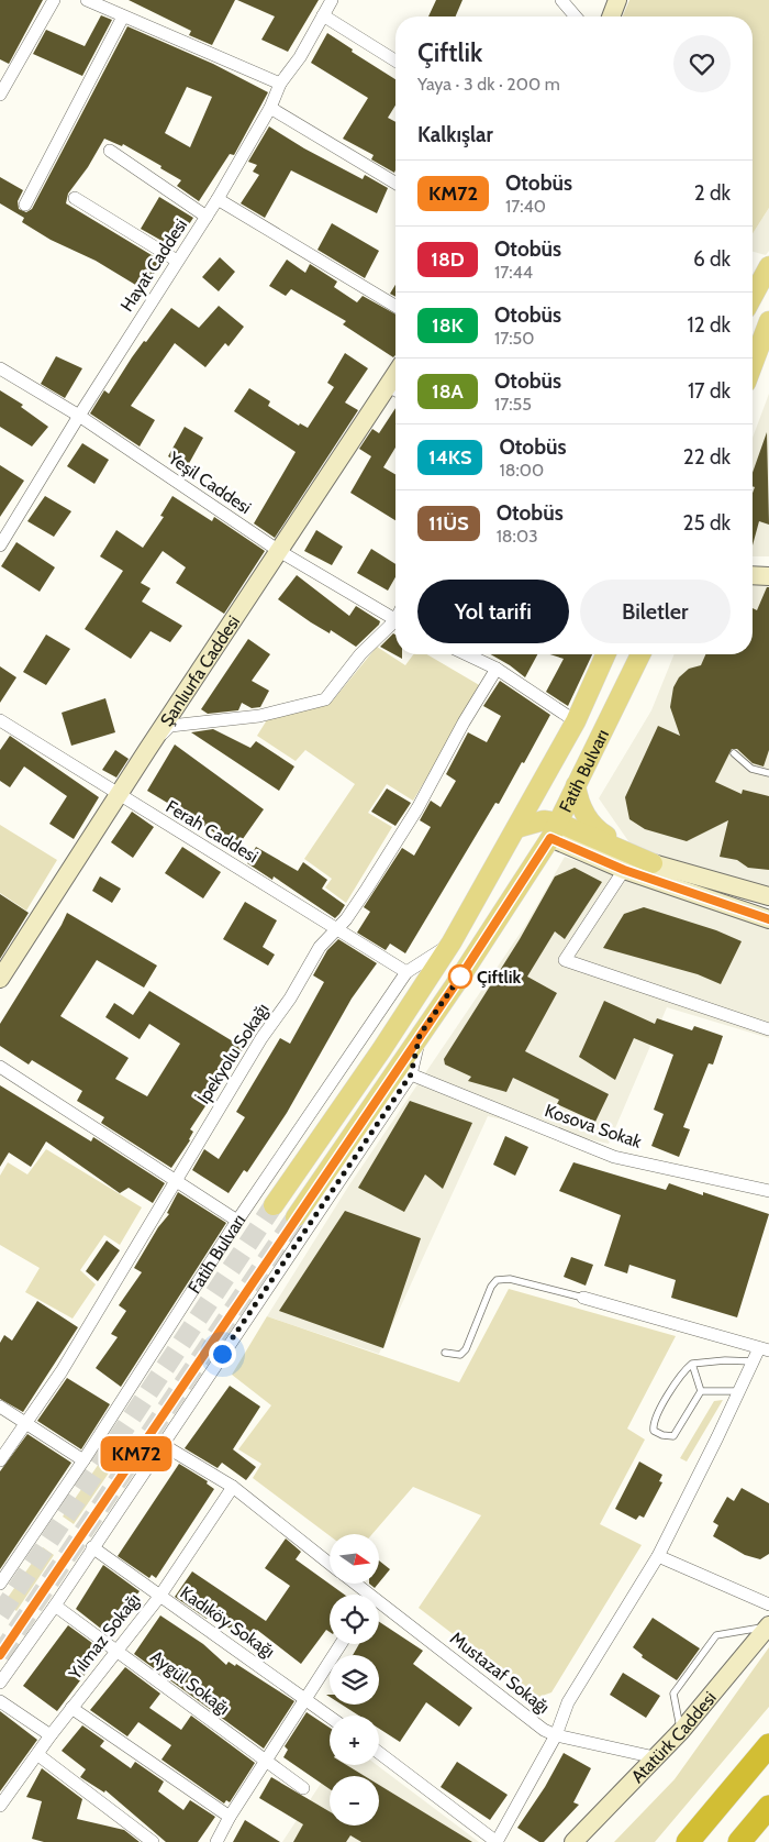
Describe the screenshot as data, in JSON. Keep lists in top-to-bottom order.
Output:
{
  "streets": {
    "main road": ["Fatih Bulvarı"],
    "street": [
      "Hayat Caddesi",
      "Yeşil Caddesi",
      "Şanlıurfa Caddesi",
      "Ferah Caddesi",
      "İpekyolu Sokağı",
      "Kosova Sokak",
      "Kadıköy Sokağı",
      "Yılmaz Sokağı",
      "Mustazaf Sokağı",
      "Aygül Sokağı",
      "Atatürk Caddesi"
    ]
  },
  "crossings": [
    ["Hayat Caddesi", "Yeşil Caddesi"],
    ["Yeşil Caddesi", "Şanlıurfa Caddesi"],
    ["Şanlıurfa Caddesi", "Ferah Caddesi"],
    ["Fatih Bulvarı", "Ferah Caddesi"],
    ["Ferah Caddesi", "İpekyolu Sokağı"],
    ["Kadıköy Sokağı", "Yılmaz Sokağı"],
    ["Yılmaz Sokağı", "Aygül Sokağı"],
    ["Mustazaf Sokağı", "Atatürk Caddesi"]
  ],
  "places": ["Çiftlik"],
  "lines": ["bus line KM72"],
  "north": "right",
  "page": {
    "on_map": "KM72",
    "heading": [
      ["Çiftlik", "Yaya · 3 dk · 200 m"],
      "Kalkışlar"
    ],
    "list": [
      {
        "mark": "KM72",
        "name": "Otobüs",
        "note": "17:40",
        "value": "2 dk"
      },
      {
        "mark": "18D",
        "name": "Otobüs",
        "note": "17:44",
        "value": "6 dk"
      },
      {
        "mark": "18K",
        "name": "Otobüs",
        "note": "17:50",
        "value": "12 dk"
      },
      {
        "mark": "18A",
        "name": "Otobüs",
        "note": "17:55",
        "value": "17 dk"
      },
      {
        "mark": "14KS",
        "name": "Otobüs",
        "note": "18:00",
        "value": "22 dk"
      },
      {
        "mark": "11ÜS",
        "name": "Otobüs",
        "note": "18:03",
        "value": "25 dk"
      }
    ],
    "buttons": ["Yol tarifi", "Biletler"],
    "map_buttons": ["+", "−"]
  }
}
